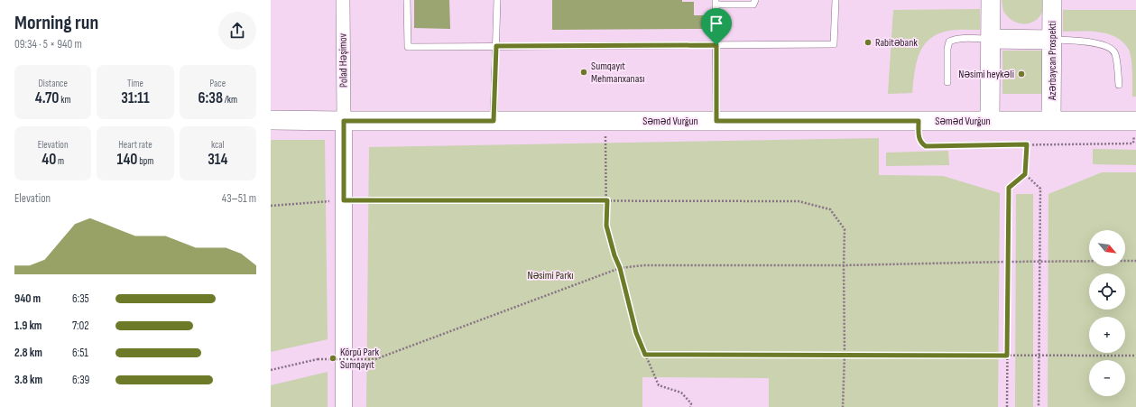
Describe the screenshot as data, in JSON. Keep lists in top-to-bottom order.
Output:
{
  "streets": {
    "main road": ["Azərbaycan Prospekti", "Səməd Vurğun"],
    "street": ["Polad Həşimov"]
  },
  "crossings": [
    ["Polad Həşimov", "Səməd Vurğun"],
    ["Azərbaycan Prospekti", "Səməd Vurğun"]
  ],
  "parks": ["Nəsimi Parkı"],
  "places": [
    "Rabitəbank",
    "Sumqayıt Mehmanxanası",
    "Nəsimi heykəli",
    "Körpü Park Sumqayıt"
  ],
  "north": "bottom right",
  "page": {
    "heading": ["Morning run", "09:34 · 5 × 940 m"],
    "stats": [
      ["Distance", "4.70 km"],
      ["Time", "31:11"],
      ["Pace", "6:38 /km"],
      ["Elevation", "40 m"],
      ["Heart rate", "140 bpm"],
      ["kcal", "314"]
    ],
    "chart": ["Elevation", "43–51 m"],
    "map_buttons": ["+", "−"],
    "list": [
      {
        "name": "940 m",
        "note": "6:35"
      },
      {
        "name": "1.9 km",
        "note": "7:02"
      },
      {
        "name": "2.8 km",
        "note": "6:51"
      },
      {
        "name": "3.8 km",
        "note": "6:39"
      }
    ]
  }
}
